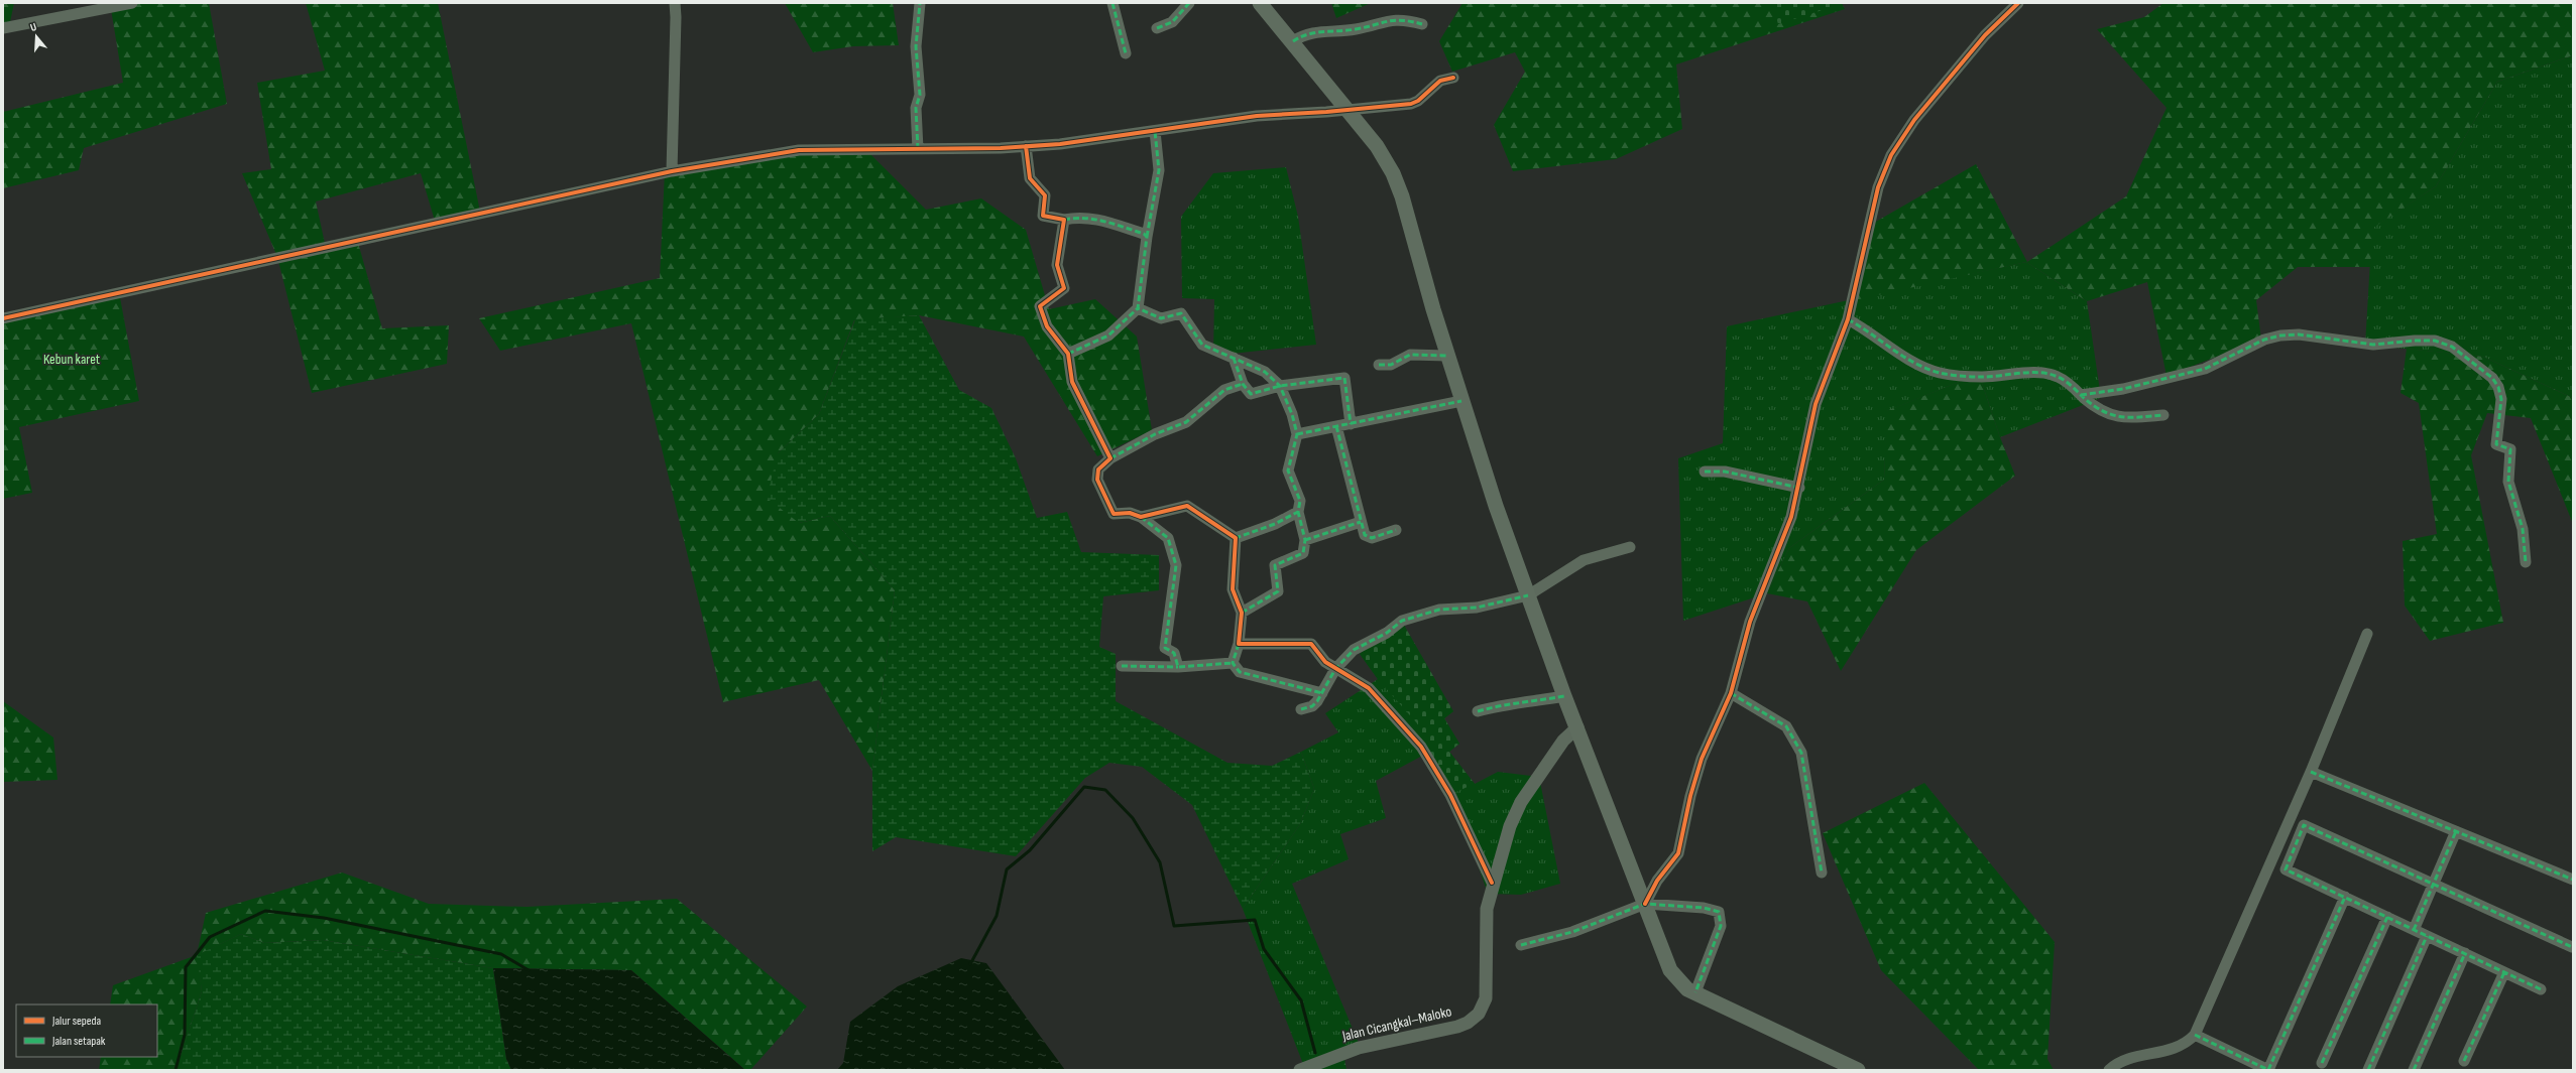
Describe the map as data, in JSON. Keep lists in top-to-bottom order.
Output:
{
  "streets": {
    "street": ["Jalan Cicangkal–Maloko"]
  },
  "parks": ["Kebun karet"],
  "legend": ["Jalur sepeda", "Jalan setapak"],
  "north": "top"
}
